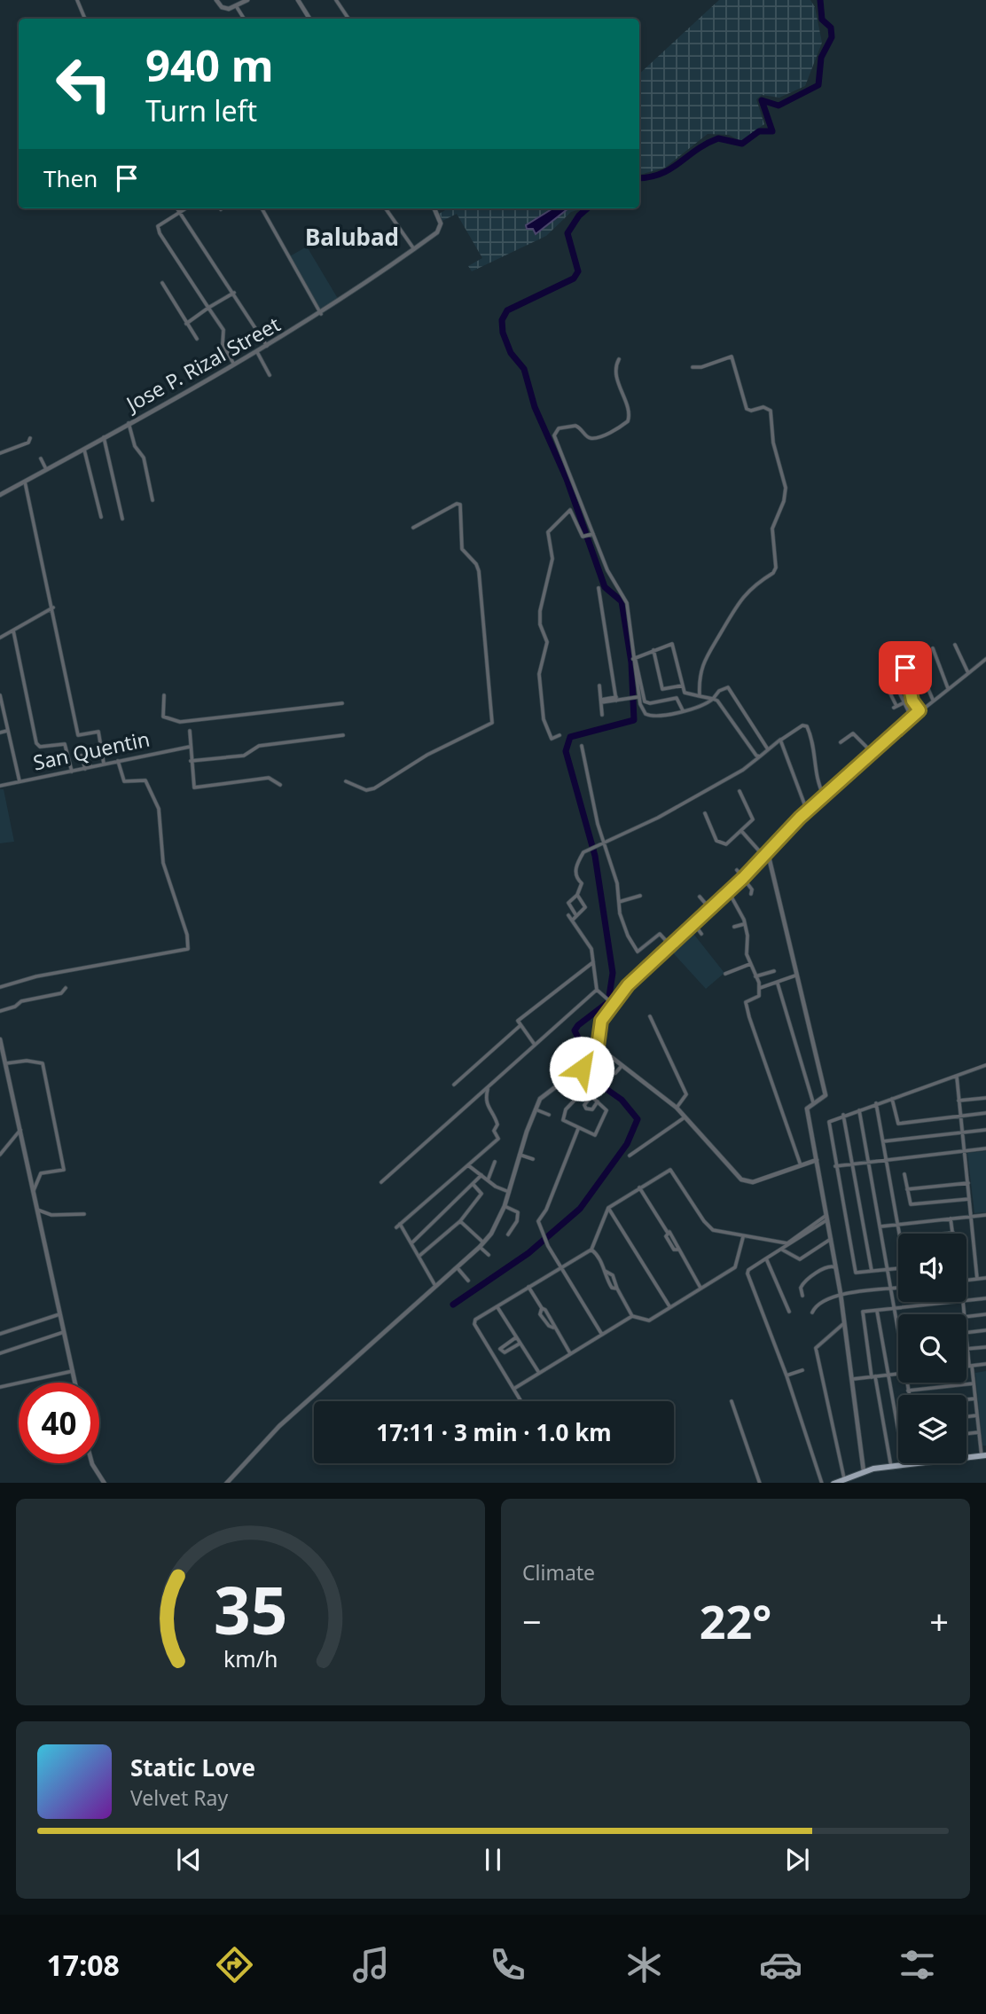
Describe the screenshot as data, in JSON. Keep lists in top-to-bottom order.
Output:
{
  "streets": {
    "street": ["Jose P. Rizal Street", "San Quentin"]
  },
  "districts": ["Balubad"],
  "page": {
    "turn": ["940 m", "Turn left"],
    "then": "Then",
    "limit": "40",
    "trip": "17:11 · 3 min · 1.0 km",
    "tile": "Climate",
    "heat": ["−", "22°", "+"],
    "song": ["Static Love", "Velvet Ray"],
    "tabs": "17:08",
    "gauge": ["35", "km/h"]
  }
}
